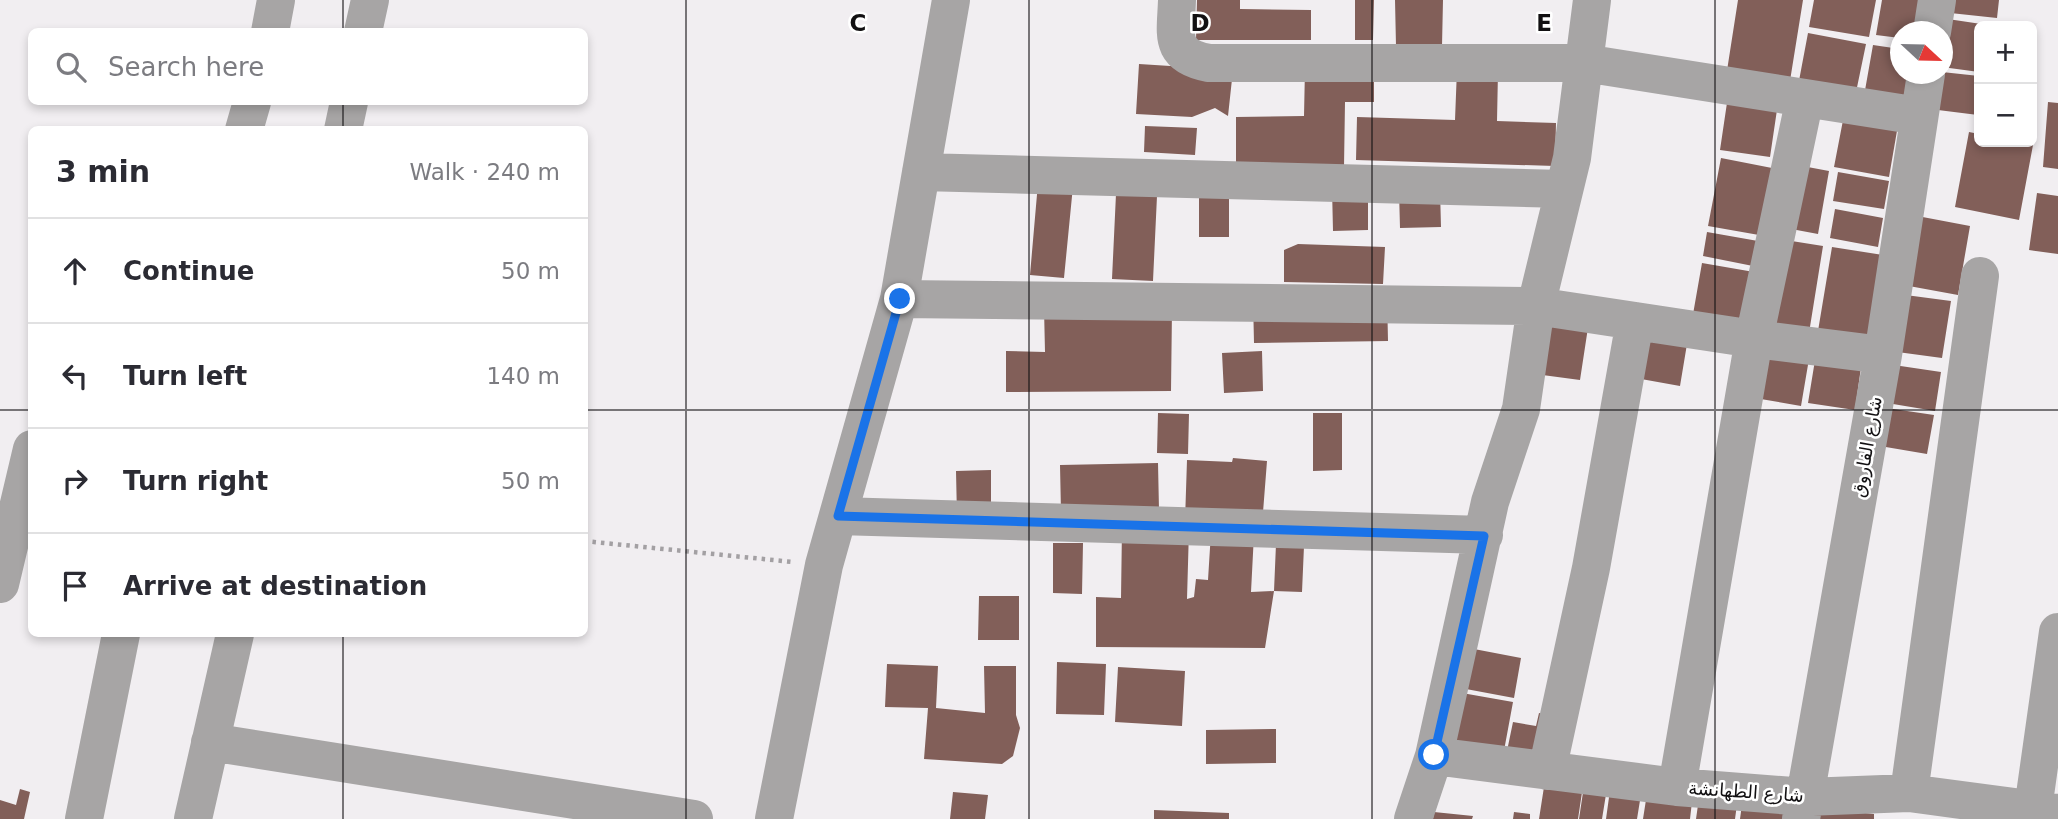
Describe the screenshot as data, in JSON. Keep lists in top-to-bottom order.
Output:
{
  "streets": {
    "street": ["شارع الفاروق", "شارع الطهانشة"]
  },
  "crossings": [
    ["شارع الفاروق", "شارع الطهانشة"]
  ],
  "north": "right",
  "page": {
    "map_buttons": ["+", "−"],
    "search": "Search here",
    "heading": ["3 min", "Walk · 240 m"],
    "list": [
      ["Continue", "50 m"],
      ["Turn left", "140 m"],
      ["Turn right", "50 m"],
      "Arrive at destination"
    ]
  },
  "grid": {
    "columns": ["C", "D", "E"]
  }
}
